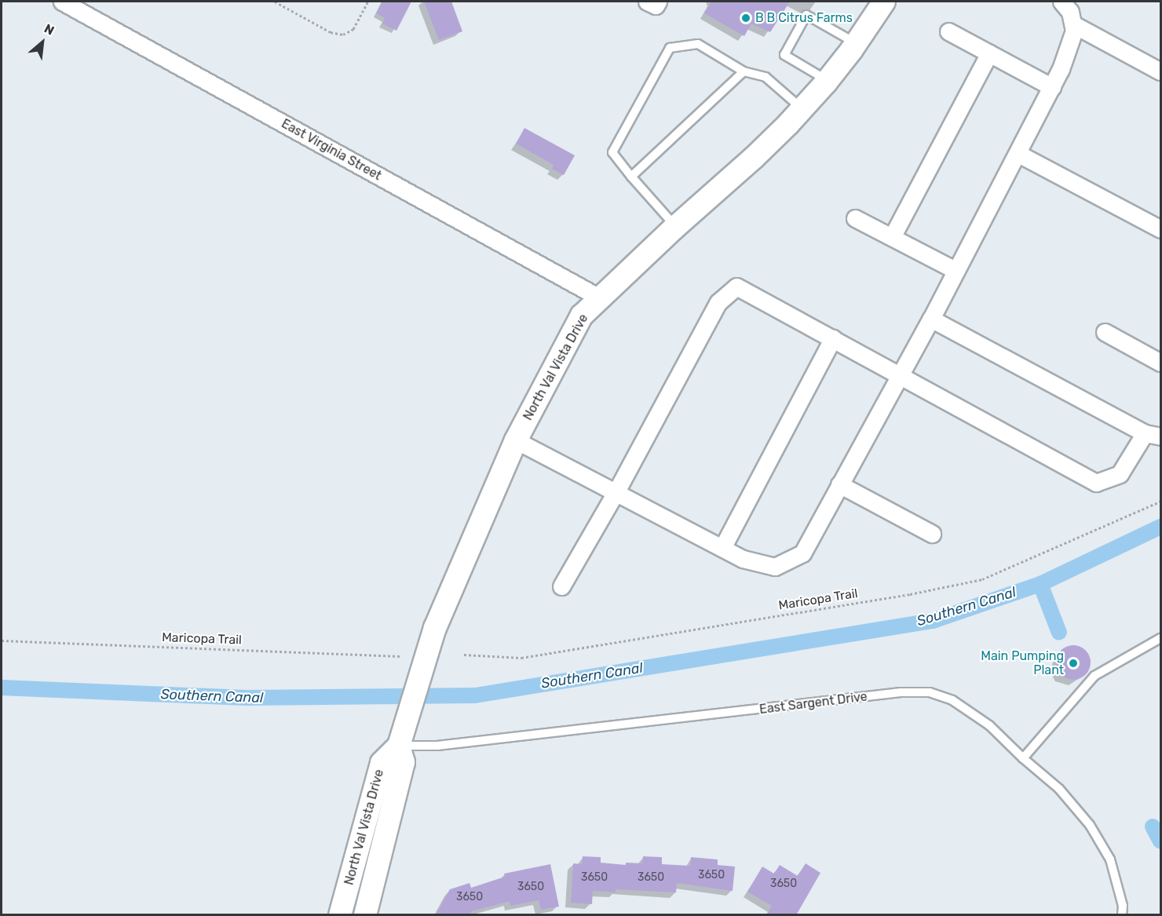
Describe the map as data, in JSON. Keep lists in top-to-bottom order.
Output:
{
  "streets": {
    "main road": ["North Val Vista Drive"],
    "street": ["East Virginia Street"],
    "lane": ["East Sargent Drive"],
    "path": ["Maricopa Trail"]
  },
  "crossings": [
    ["East Virginia Street", "North Val Vista Drive"],
    ["North Val Vista Drive", "East Sargent Drive"]
  ],
  "water": ["Southern Canal"],
  "places": ["B B Citrus Farms", "Main Pumping Plant"],
  "house_numbers": [
    "3650",
    "3650",
    "3650",
    "3650",
    "3650",
    "3650"
  ],
  "north": "top right"
}
